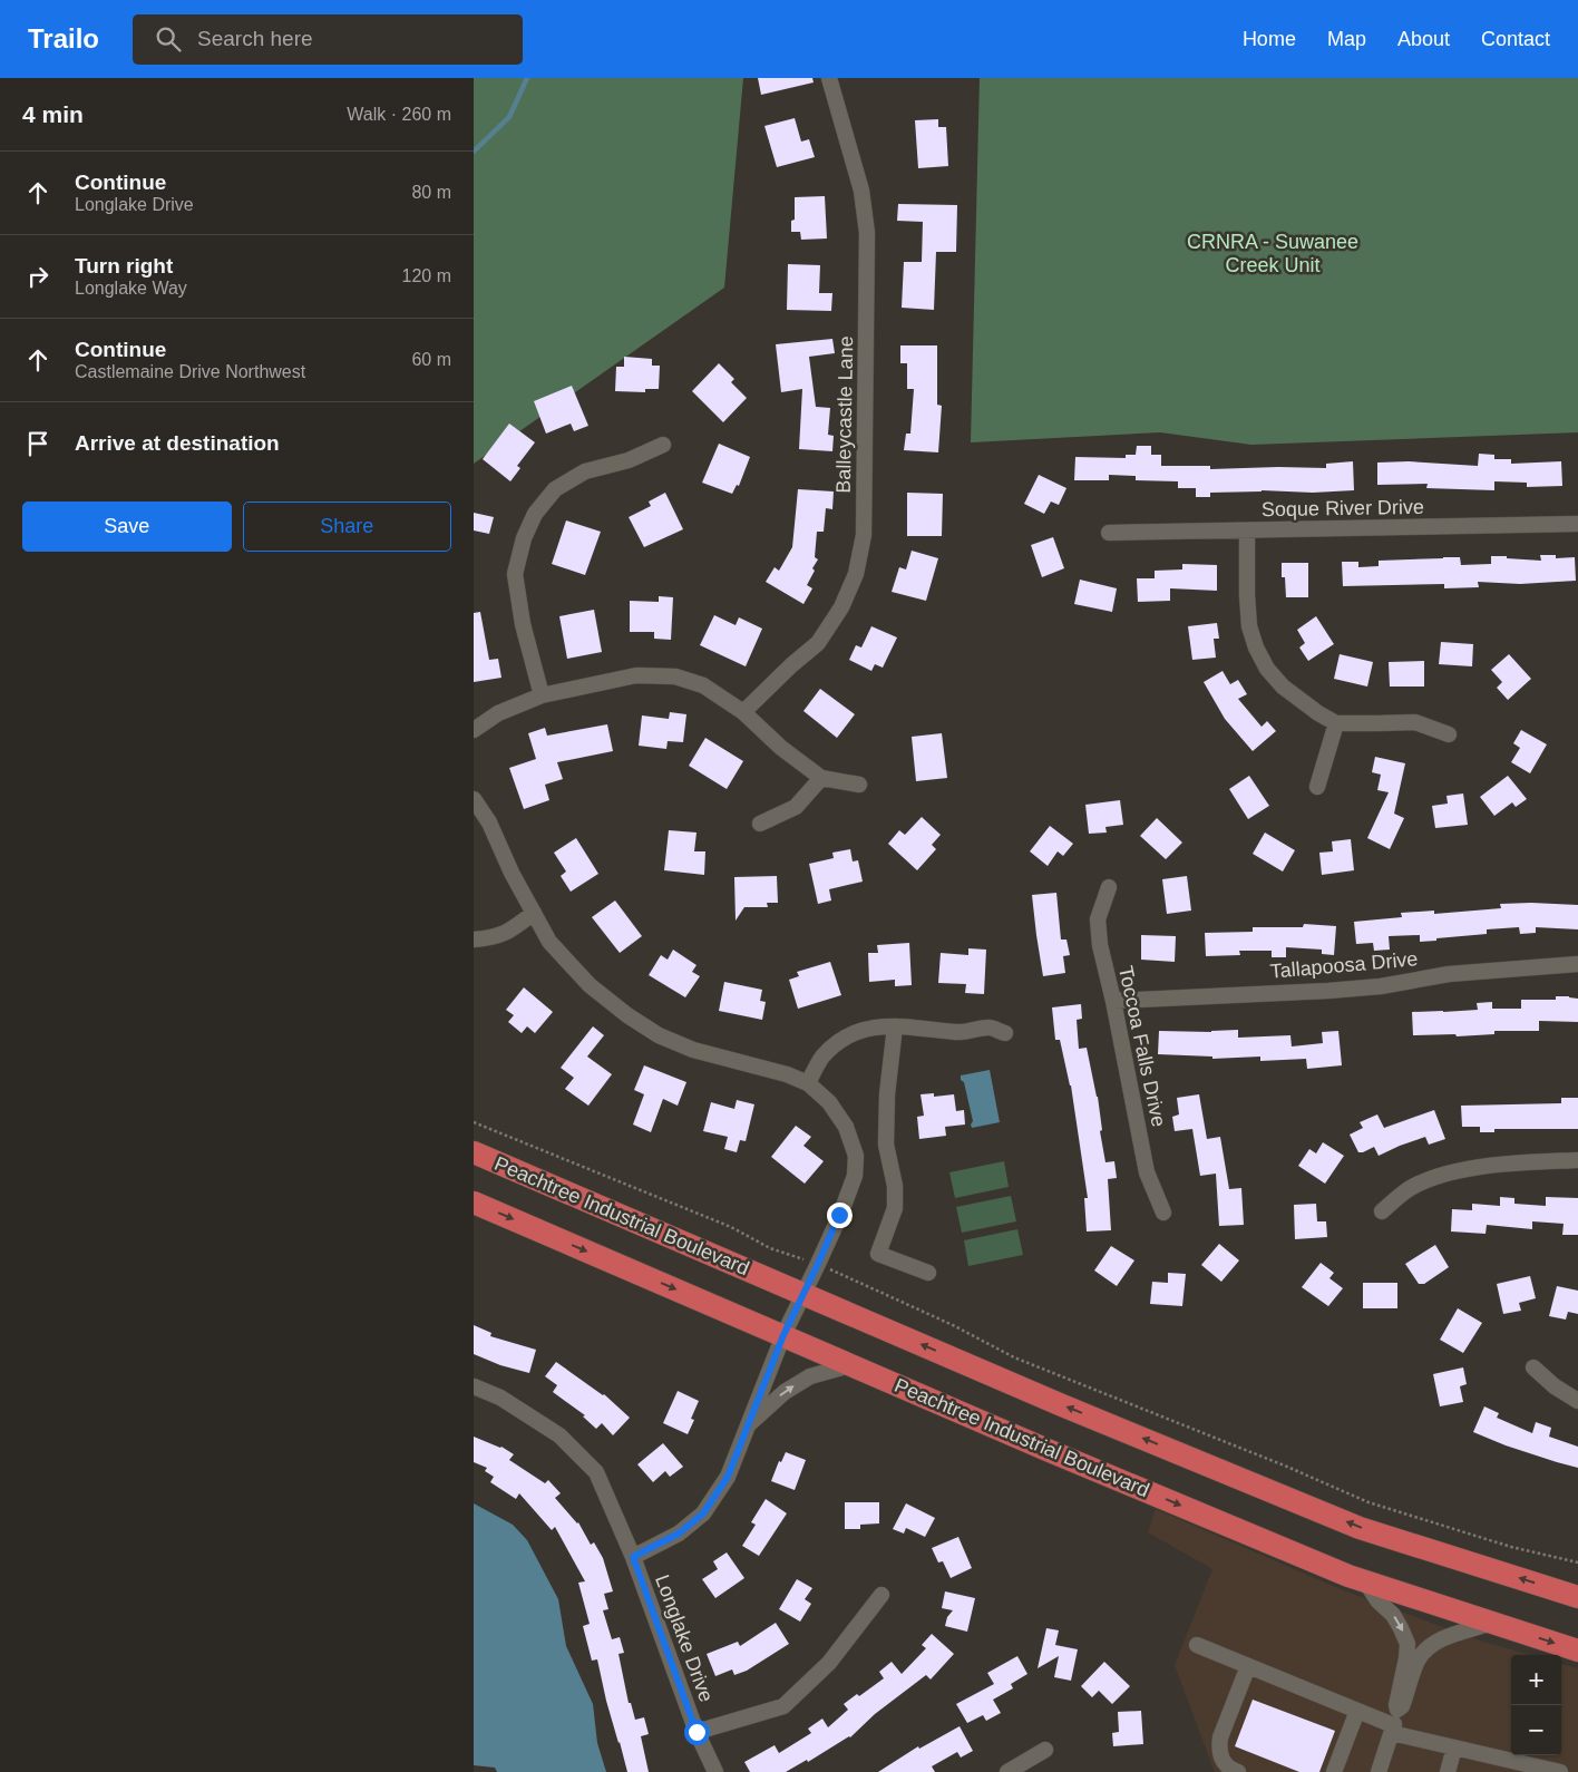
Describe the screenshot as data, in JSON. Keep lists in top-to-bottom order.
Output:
{
  "streets": {
    "highway": ["Peachtree Industrial Boulevard"],
    "street": [
      "Balleycastle Lane",
      "Soque River Drive",
      "Tallapoosa Drive",
      "Toccoa Falls Drive",
      "Longlake Drive"
    ]
  },
  "crossings": [
    ["Tallapoosa Drive", "Toccoa Falls Drive"]
  ],
  "parks": ["CRNRA - Suwanee Creek Unit"],
  "page": {
    "header": "Trailo",
    "search": "Search here",
    "nav": [
      "Home",
      "Map",
      "About",
      "Contact"
    ],
    "heading": ["4 min", "Walk · 260 m"],
    "list": [
      ["Continue", "Longlake Drive", "80 m"],
      ["Turn right", "Longlake Way", "120 m"],
      ["Continue", "Castlemaine Drive Northwest", "60 m"],
      "Arrive at destination"
    ],
    "buttons": ["Save", "Share"],
    "map_buttons": ["+", "−"]
  }
}
